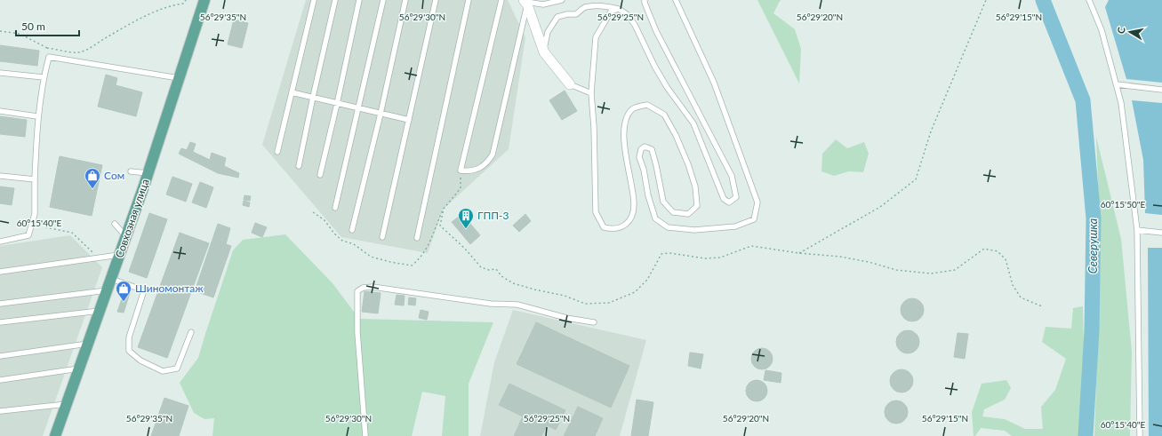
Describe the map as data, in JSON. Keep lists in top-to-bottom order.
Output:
{
  "streets": {
    "main road": ["Совхозная улица"]
  },
  "water": ["Северушка"],
  "places": {
    "shop": ["Сом", "Шиномонтаж"],
    "building": ["ГПП-3"]
  },
  "scale_bar": "50 m",
  "north": "left",
  "coordinates": [
    "56°29'35\"N",
    "56°29'30\"N",
    "56°29'25\"N",
    "56°29'20\"N",
    "56°29'15\"N",
    "60°15'50\"E",
    "60°15'40\"E"
  ]
}
